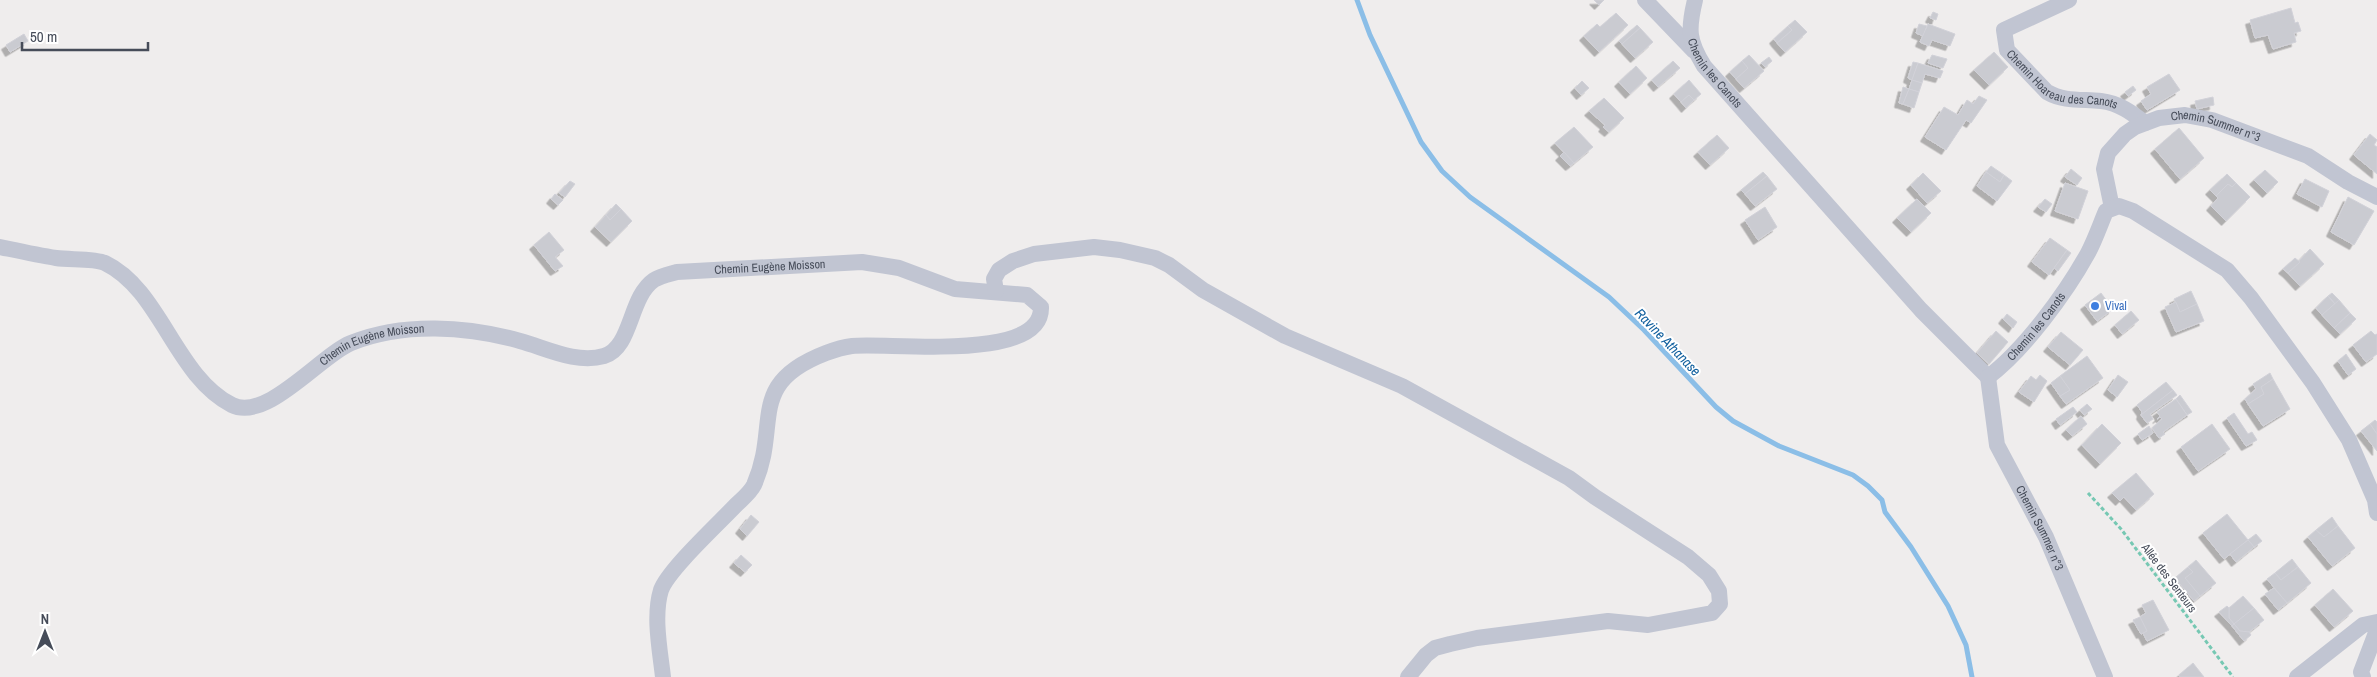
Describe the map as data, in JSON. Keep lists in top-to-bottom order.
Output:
{
  "streets": {
    "street": [
      "Chemin les Canots",
      "Chemin Hoareau des Canots",
      "Chemin Summer n°3",
      "Chemin Eugène Moisson"
    ],
    "path": ["Allée des Senteurs"]
  },
  "crossings": [
    ["Chemin les Canots", "Chemin Summer n°3"],
    ["Chemin Hoareau des Canots", "Chemin Summer n°3"]
  ],
  "water": ["Ravine Athanase"],
  "places": ["Vival"],
  "scale_bar": "50 m",
  "north": "top"
}
